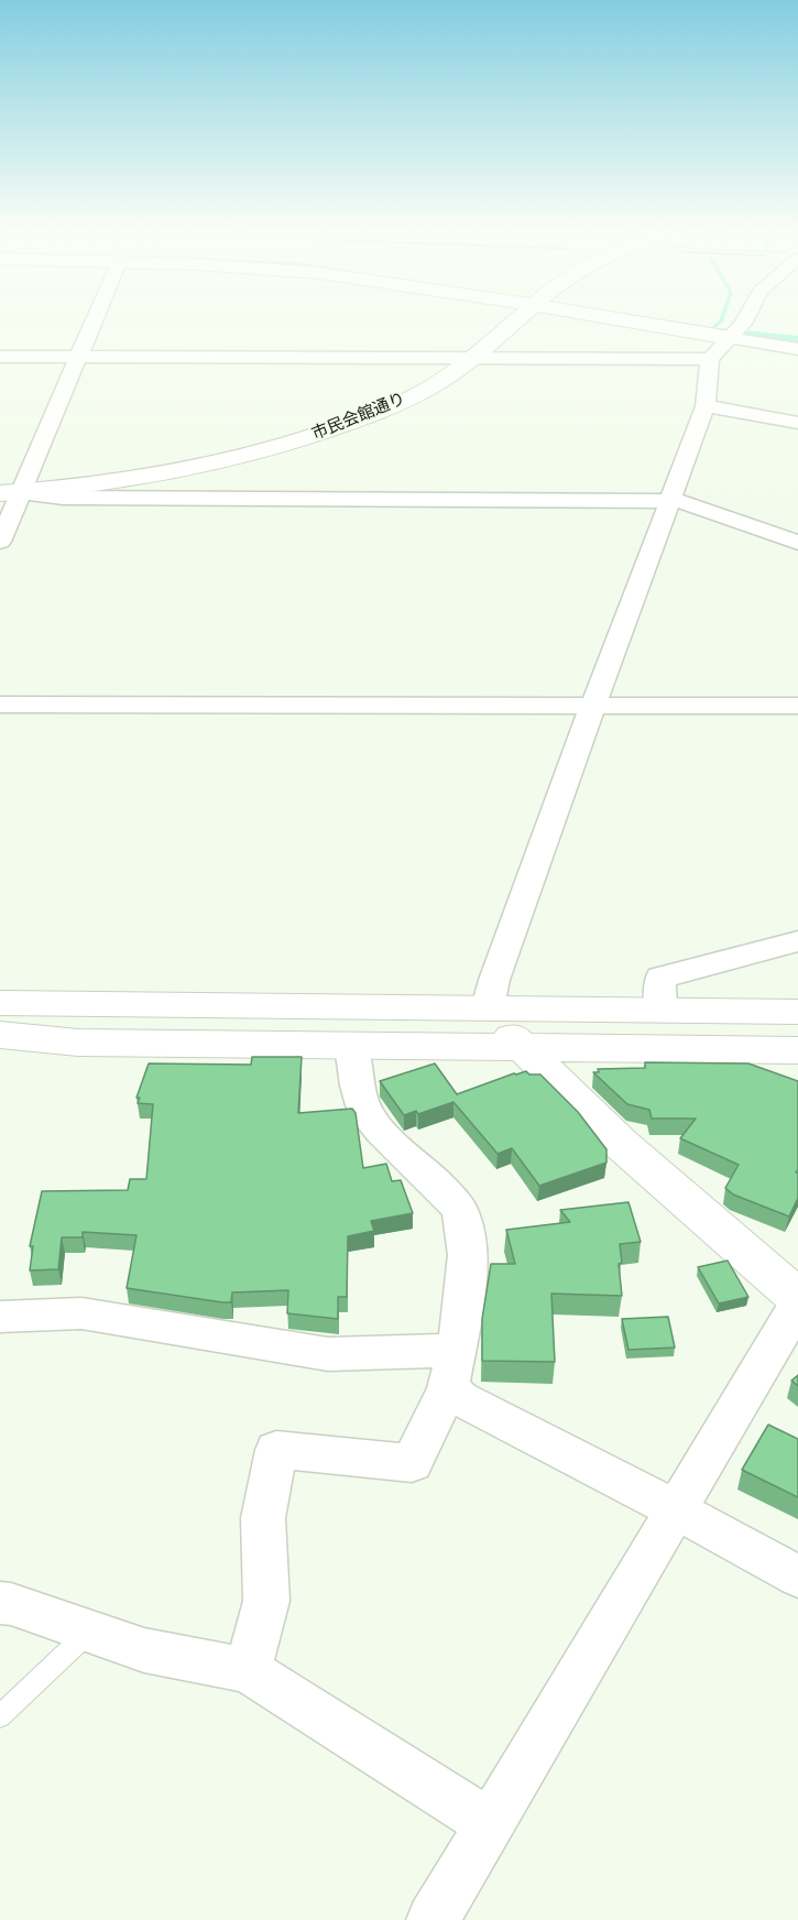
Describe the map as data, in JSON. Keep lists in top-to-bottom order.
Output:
{
  "streets": {
    "street": ["市民会館通り"]
  }
}
